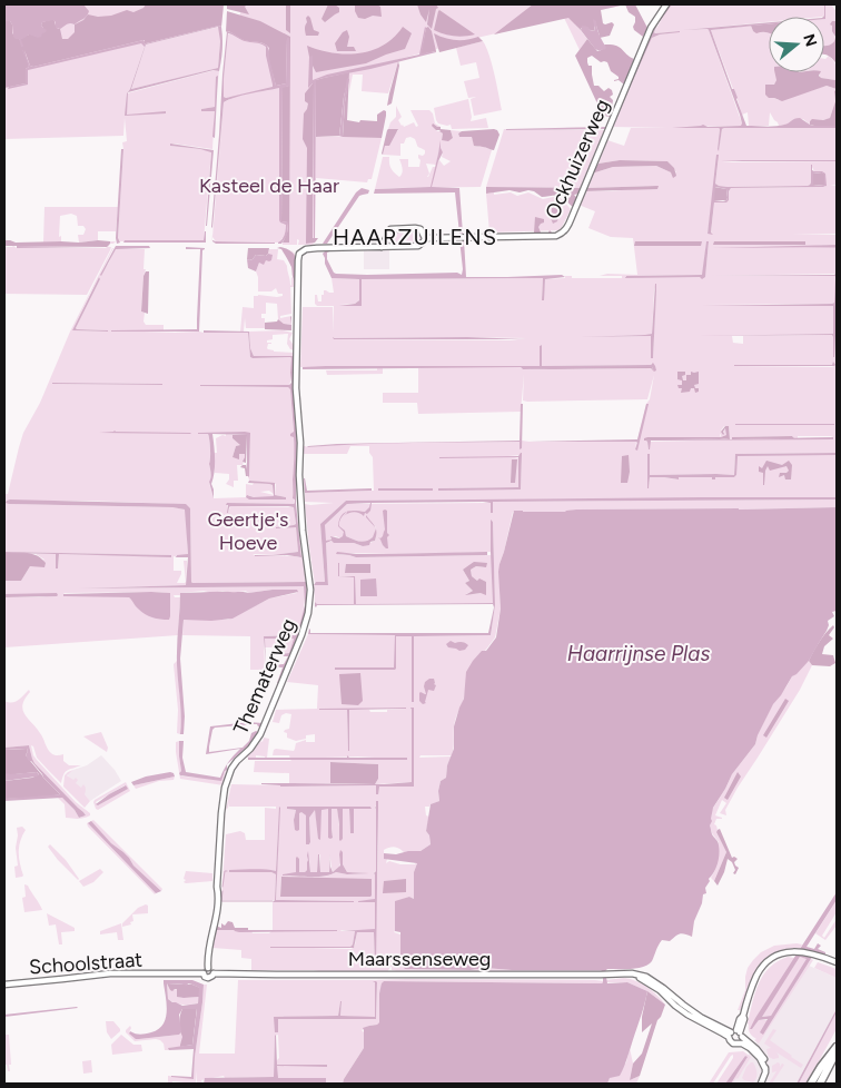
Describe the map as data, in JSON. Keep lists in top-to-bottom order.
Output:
{
  "streets": {
    "street": [
      "Ockhuizerweg",
      "Thematerweg",
      "Maarssenseweg",
      "Schoolstraat"
    ]
  },
  "crossings": [
    ["Thematerweg", "Maarssenseweg"],
    ["Thematerweg", "Schoolstraat"],
    ["Maarssenseweg", "Schoolstraat"]
  ],
  "districts": ["HAARZUILENS"],
  "water": ["Haarrijnse Plas"],
  "parks": ["Kasteel de Haar", "Geertje's Hoeve"],
  "north": "right"
}
